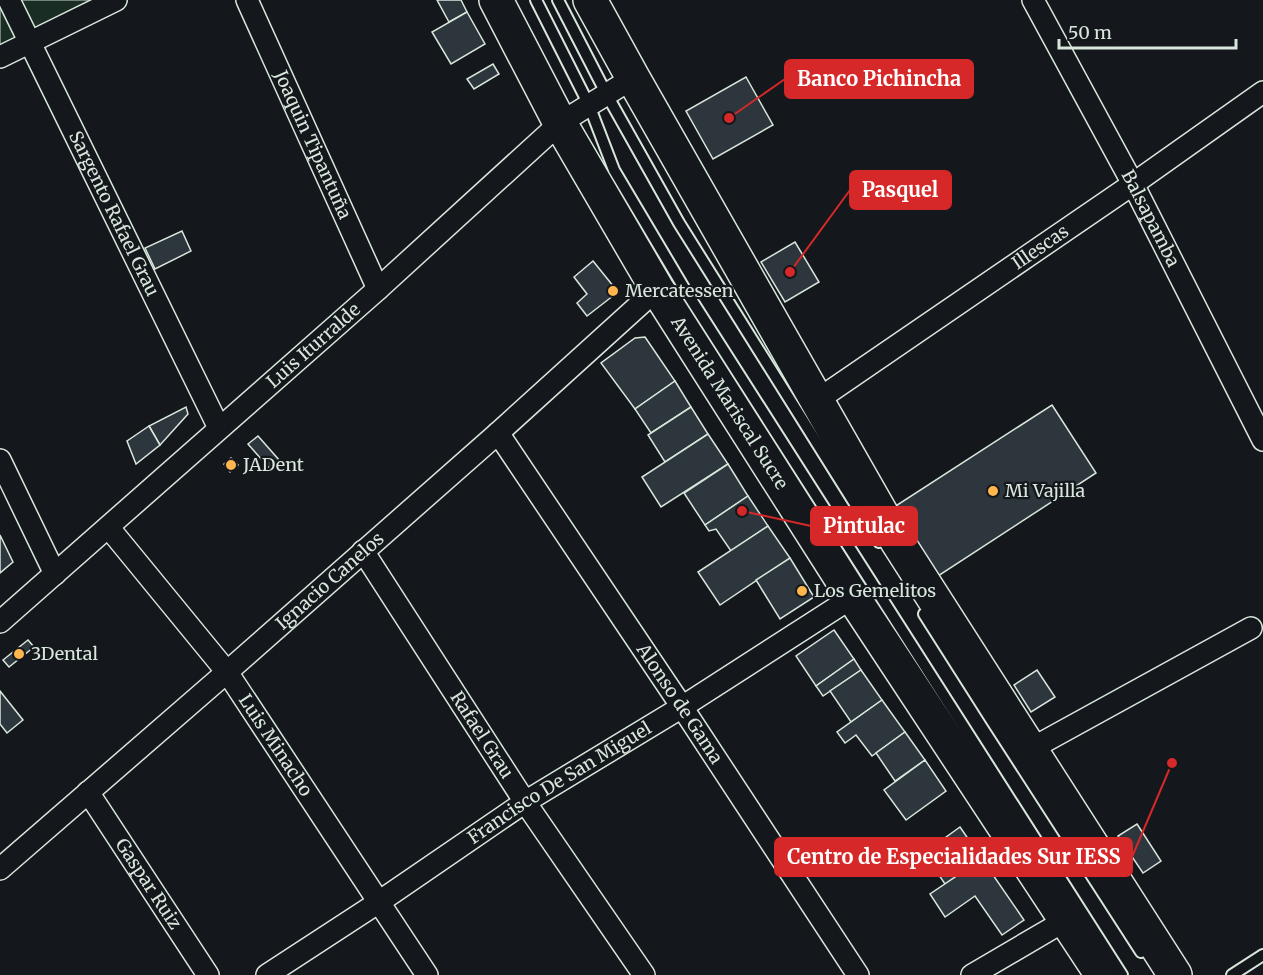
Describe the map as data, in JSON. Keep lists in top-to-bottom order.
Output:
{
  "streets": {
    "main road": ["Avenida Mariscal Sucre"],
    "street": [
      "Joaquin Tipantuña",
      "Sargento Rafael Grau",
      "Balsapamba",
      "Illescas",
      "Luis Iturralde",
      "Ignacio Canelos",
      "Alonso de Gama",
      "Rafael Grau",
      "Luis Minacho",
      "Francisco De San Miguel",
      "Gaspar Ruiz"
    ]
  },
  "crossings": [
    ["Joaquin Tipantuña", "Luis Iturralde"],
    ["Sargento Rafael Grau", "Luis Iturralde"],
    ["Balsapamba", "Illescas"],
    ["Luis Iturralde", "Avenida Mariscal Sucre"],
    ["Luis Iturralde", "Luis Minacho"],
    ["Avenida Mariscal Sucre", "Ignacio Canelos"],
    ["Avenida Mariscal Sucre", "Francisco De San Miguel"],
    ["Ignacio Canelos", "Alonso de Gama"],
    ["Ignacio Canelos", "Rafael Grau"],
    ["Ignacio Canelos", "Luis Minacho"],
    ["Ignacio Canelos", "Gaspar Ruiz"],
    ["Alonso de Gama", "Francisco De San Miguel"],
    ["Rafael Grau", "Francisco De San Miguel"],
    ["Luis Minacho", "Francisco De San Miguel"]
  ],
  "places": [
    "Banco Pichincha",
    "Pasquel",
    "Mercatessen",
    "JADent",
    "Mi Vajilla",
    "Pintulac",
    "Los Gemelitos",
    "3Dental",
    "Centro de Especialidades Sur IESS"
  ],
  "scale_bar": "50 m"
}
